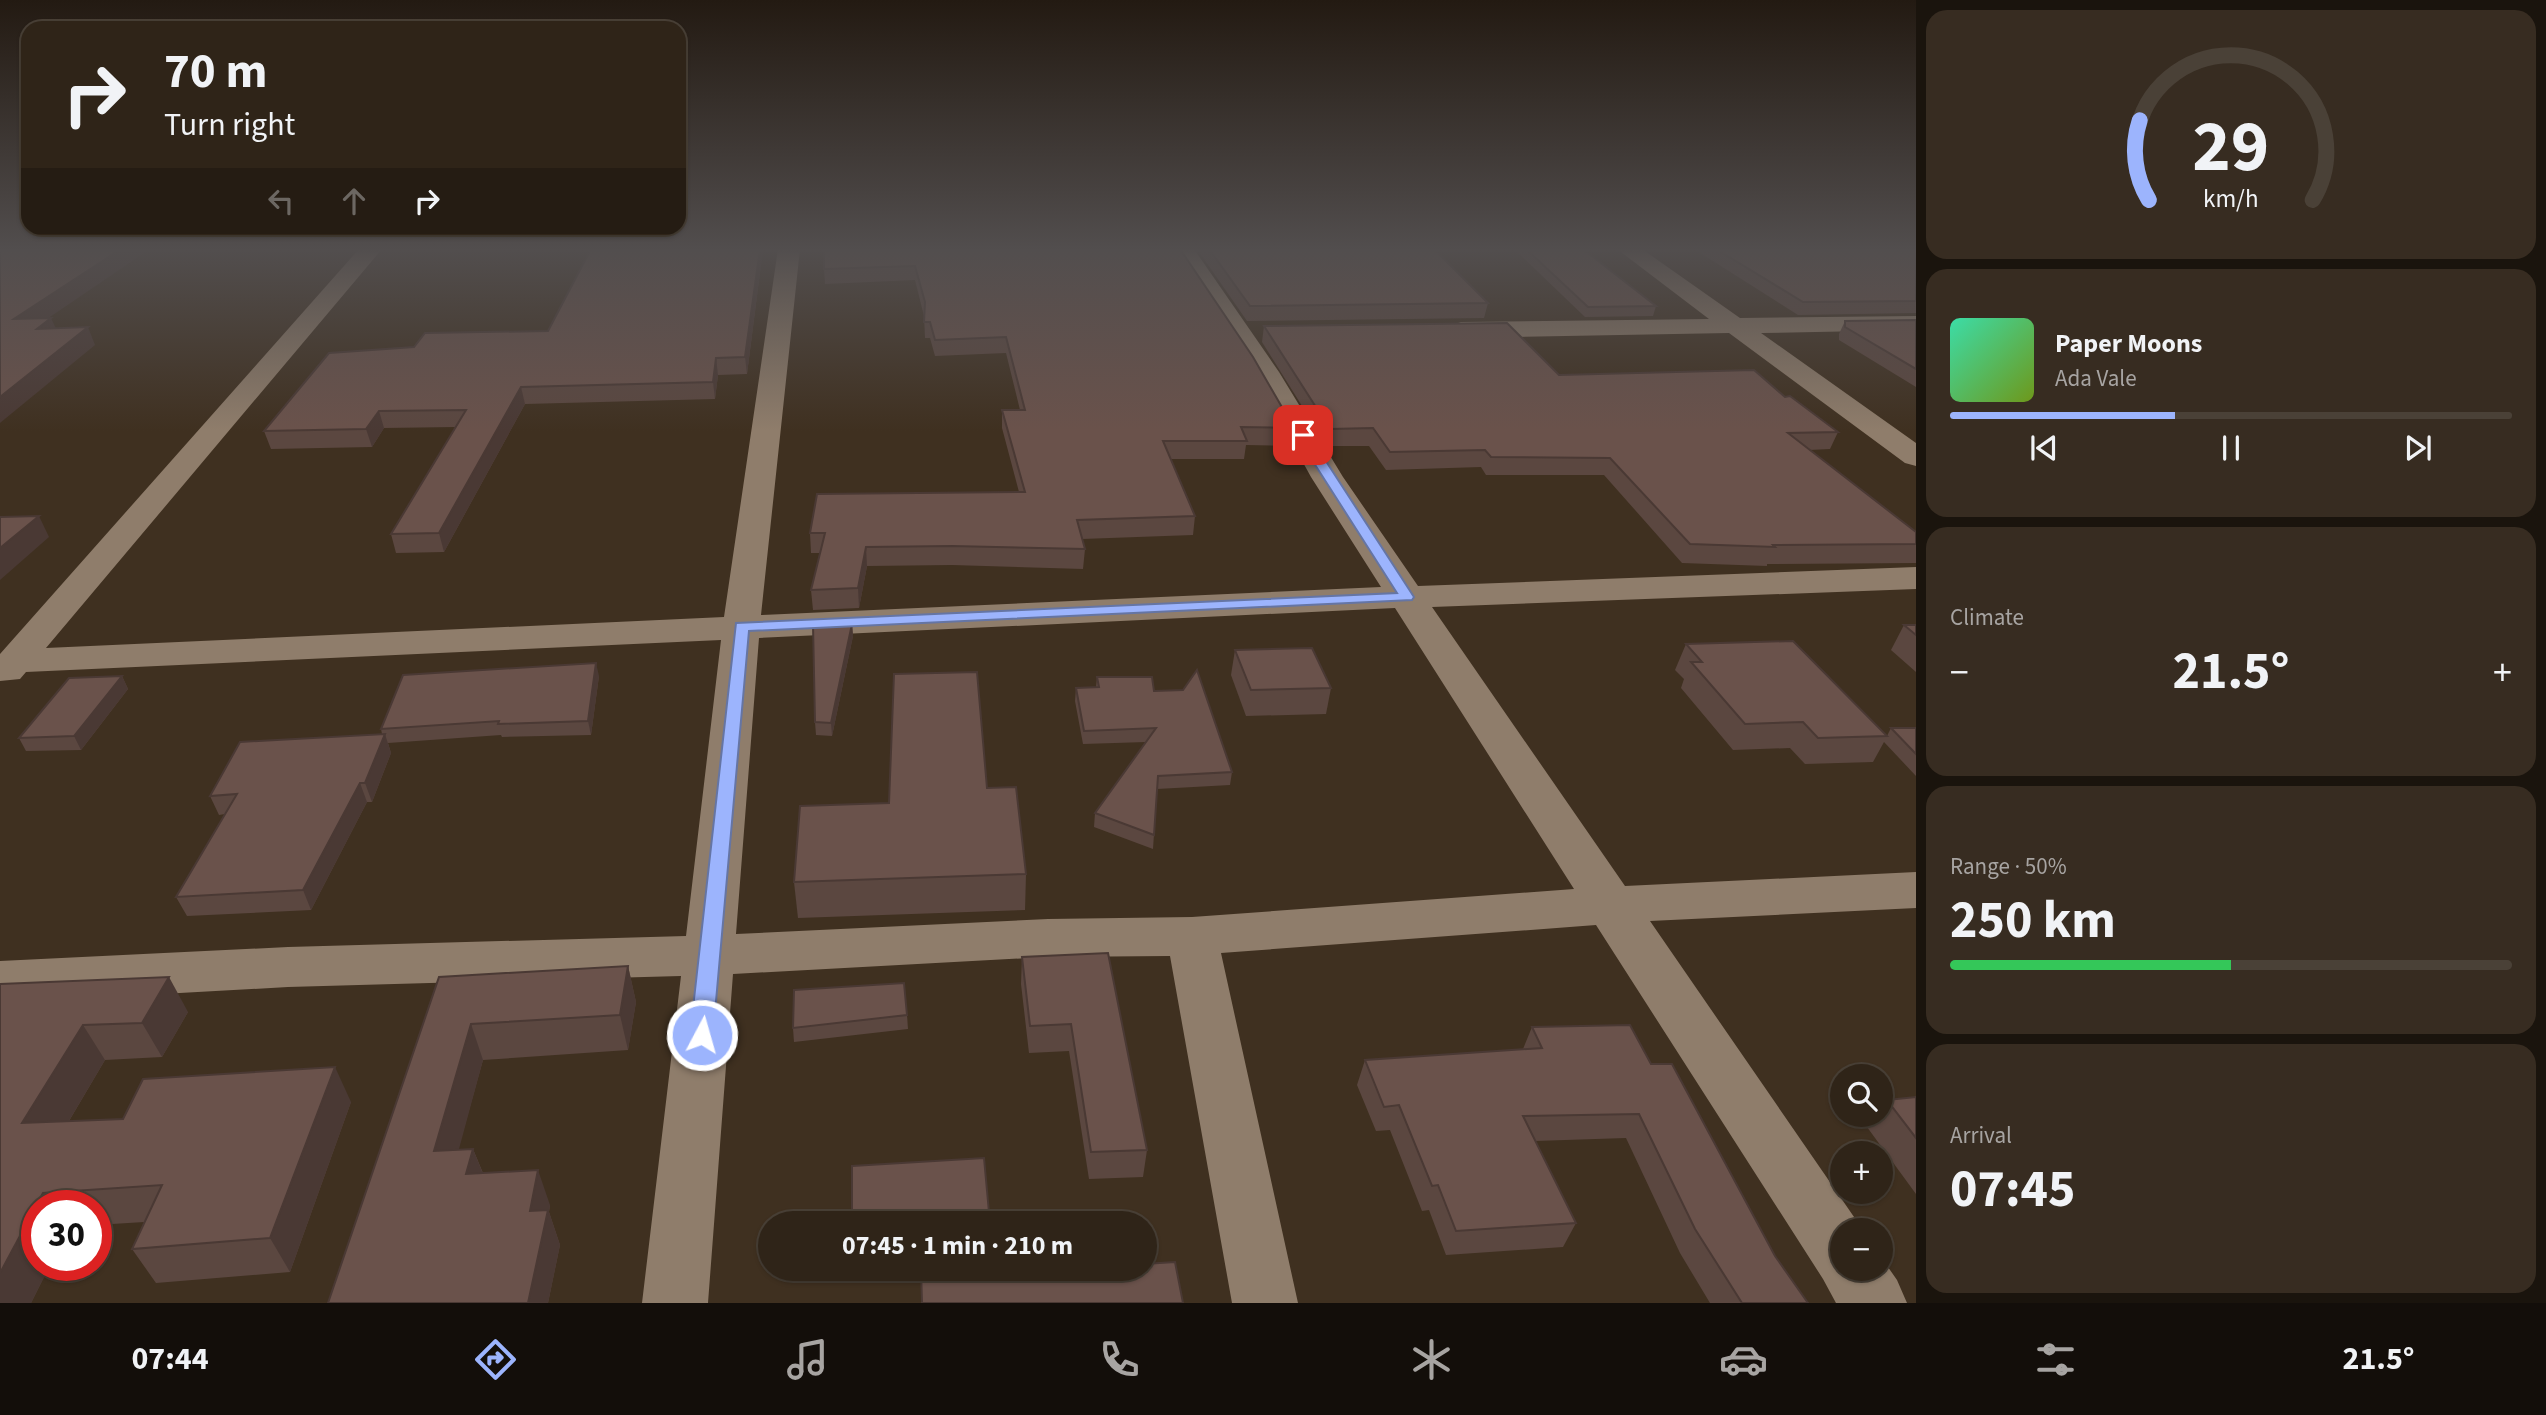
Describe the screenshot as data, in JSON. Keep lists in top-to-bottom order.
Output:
{
  "page": {
    "turn": ["70 m", "Turn right"],
    "song": ["Paper Moons", "Ada Vale"],
    "tile": [
      "Climate",
      ["Range · 50%", "250 km"],
      ["Arrival", "07:45"]
    ],
    "heat": ["−", "21.5°", "+"],
    "map_buttons": ["+", "−"],
    "limit": "30",
    "trip": "07:45 · 1 min · 210 m",
    "tabs": ["07:44", "21.5°"],
    "gauge": ["29", "km/h"]
  }
}
